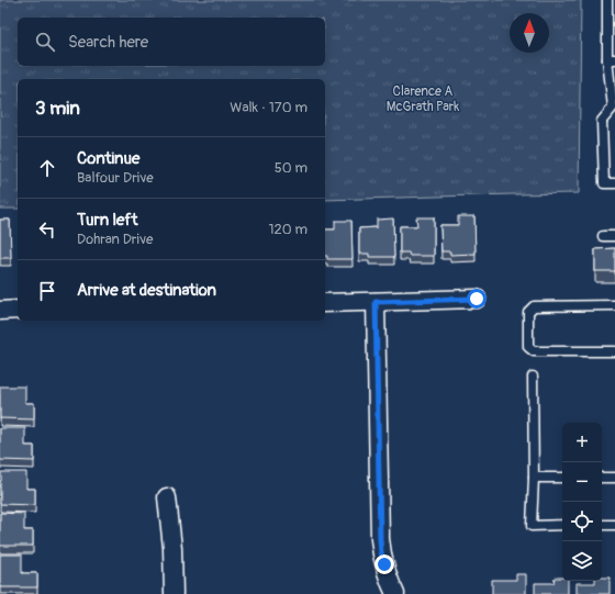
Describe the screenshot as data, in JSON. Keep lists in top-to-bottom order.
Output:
{
  "parks": ["Clarence A McGrath Park"],
  "north": "top",
  "page": {
    "search": "Search here",
    "heading": ["3 min", "Walk · 170 m"],
    "list": [
      ["Continue", "Balfour Drive", "50 m"],
      ["Turn left", "Dohran Drive", "120 m"],
      "Arrive at destination"
    ],
    "map_buttons": ["+", "−"]
  }
}
